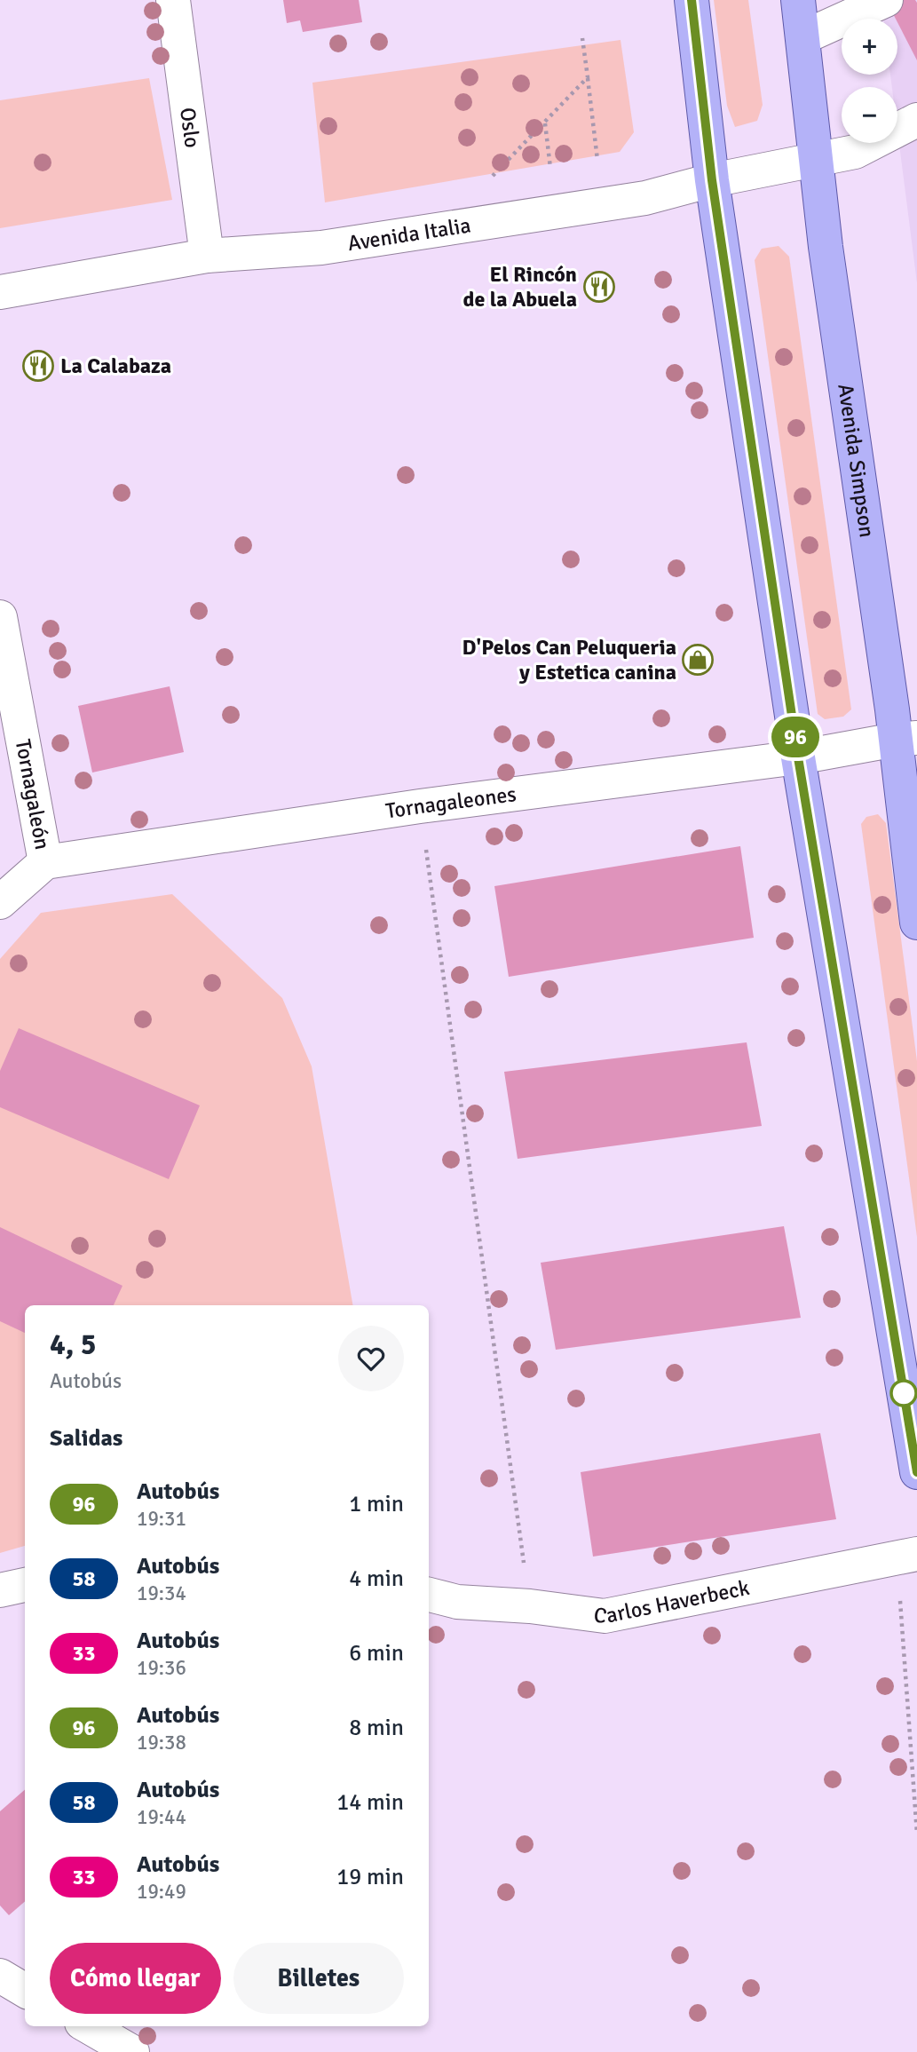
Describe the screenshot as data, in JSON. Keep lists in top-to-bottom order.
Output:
{
  "streets": {
    "main road": ["Avenida Simpson"],
    "street": [
      "Oslo",
      "Avenida Italia",
      "Tornagaleón",
      "Tornagaleones",
      "Carlos Haverbeck"
    ]
  },
  "crossings": [
    ["Oslo", "Avenida Italia"],
    ["Avenida Italia", "Avenida Simpson"],
    ["Avenida Simpson", "Tornagaleones"],
    ["Tornagaleón", "Tornagaleones"]
  ],
  "places": {
    "restaurant": ["El Rincón de la Abuela", "La Calabaza"],
    "shop": ["D'Pelos Can Peluqueria y Estetica canina"]
  },
  "lines": ["bus line 96"],
  "page": {
    "on_map": "96",
    "map_buttons": ["+", "−"],
    "heading": [
      ["4, 5", "Autobús"],
      "Salidas"
    ],
    "list": [
      {
        "mark": "96",
        "name": "Autobús",
        "note": "19:31",
        "value": "1 min"
      },
      {
        "mark": "58",
        "name": "Autobús",
        "note": "19:34",
        "value": "4 min"
      },
      {
        "mark": "33",
        "name": "Autobús",
        "note": "19:36",
        "value": "6 min"
      },
      {
        "mark": "96",
        "name": "Autobús",
        "note": "19:38",
        "value": "8 min"
      },
      {
        "mark": "58",
        "name": "Autobús",
        "note": "19:44",
        "value": "14 min"
      },
      {
        "mark": "33",
        "name": "Autobús",
        "note": "19:49",
        "value": "19 min"
      }
    ],
    "buttons": ["Cómo llegar", "Billetes"]
  }
}
